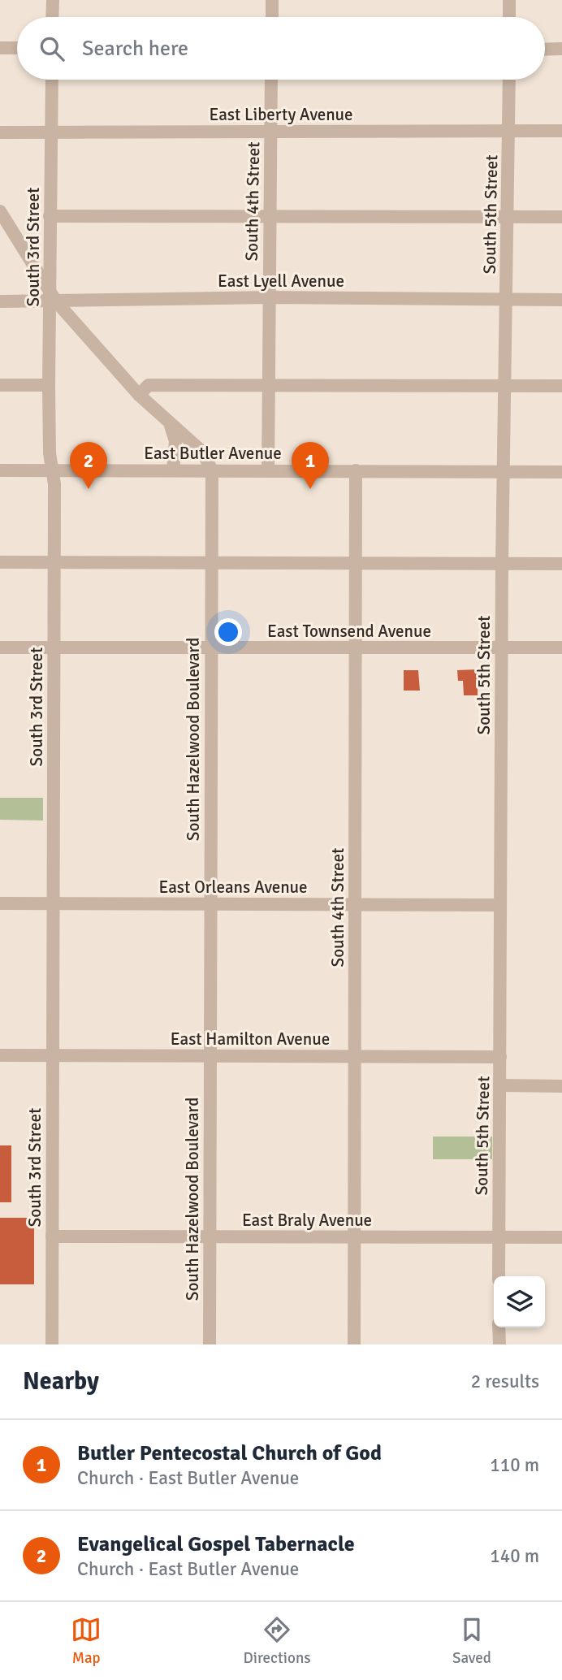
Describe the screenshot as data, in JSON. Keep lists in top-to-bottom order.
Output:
{
  "streets": {
    "street": [
      "East Liberty Avenue",
      "South 4th Street",
      "South 5th Street",
      "South 3rd Street",
      "East Lyell Avenue",
      "East Butler Avenue",
      "East Townsend Avenue",
      "South Hazelwood Boulevard",
      "East Orleans Avenue",
      "East Hamilton Avenue",
      "East Braly Avenue"
    ]
  },
  "crossings": [
    ["East Liberty Avenue", "South 4th Street"],
    ["East Liberty Avenue", "South 5th Street"],
    ["East Liberty Avenue", "South 3rd Street"],
    ["South 4th Street", "East Lyell Avenue"],
    ["South 4th Street", "East Butler Avenue"],
    ["South 4th Street", "East Townsend Avenue"],
    ["South 4th Street", "East Orleans Avenue"],
    ["South 4th Street", "East Hamilton Avenue"],
    ["South 4th Street", "East Braly Avenue"],
    ["South 5th Street", "East Lyell Avenue"],
    ["South 5th Street", "East Butler Avenue"],
    ["South 5th Street", "East Townsend Avenue"],
    ["South 5th Street", "East Orleans Avenue"],
    ["South 5th Street", "East Hamilton Avenue"],
    ["South 5th Street", "East Braly Avenue"],
    ["South 3rd Street", "East Lyell Avenue"],
    ["South 3rd Street", "East Butler Avenue"],
    ["South 3rd Street", "East Townsend Avenue"],
    ["South 3rd Street", "East Orleans Avenue"],
    ["South 3rd Street", "East Hamilton Avenue"],
    ["South 3rd Street", "East Braly Avenue"],
    ["East Butler Avenue", "South Hazelwood Boulevard"],
    ["East Townsend Avenue", "South Hazelwood Boulevard"],
    ["South Hazelwood Boulevard", "East Orleans Avenue"],
    ["South Hazelwood Boulevard", "East Hamilton Avenue"],
    ["South Hazelwood Boulevard", "East Braly Avenue"]
  ],
  "page": {
    "search": "Search here",
    "pins": ["1", "2"],
    "heading": ["Nearby", "2 results"],
    "list": [
      {
        "mark": "1",
        "name": "Butler Pentecostal Church of God",
        "note": "Church · East Butler Avenue",
        "value": "110 m"
      },
      {
        "mark": "2",
        "name": "Evangelical Gospel Tabernacle",
        "note": "Church · East Butler Avenue",
        "value": "140 m"
      }
    ],
    "nav": ["Map", "Directions", "Saved"]
  }
}
